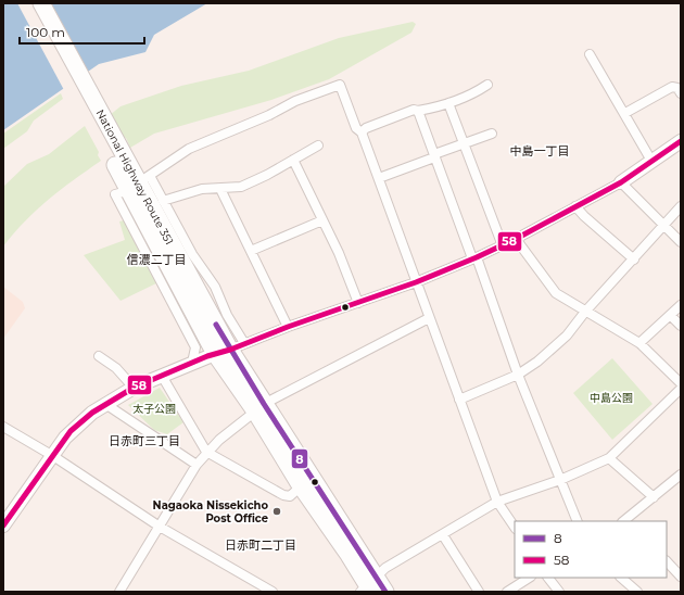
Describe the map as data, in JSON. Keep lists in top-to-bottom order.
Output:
{
  "streets": {
    "highway": ["National Highway Route 351"]
  },
  "districts": [
    "中島一丁目",
    "信濃二丁目",
    "日赤町三丁目",
    "日赤町二丁目"
  ],
  "parks": ["中島公園", "太子公園"],
  "places": ["Nagaoka Nissekicho Post Office"],
  "lines": ["transit line 58", "transit line 8"],
  "legend": ["8", "58"],
  "scale_bar": "100 m"
}
